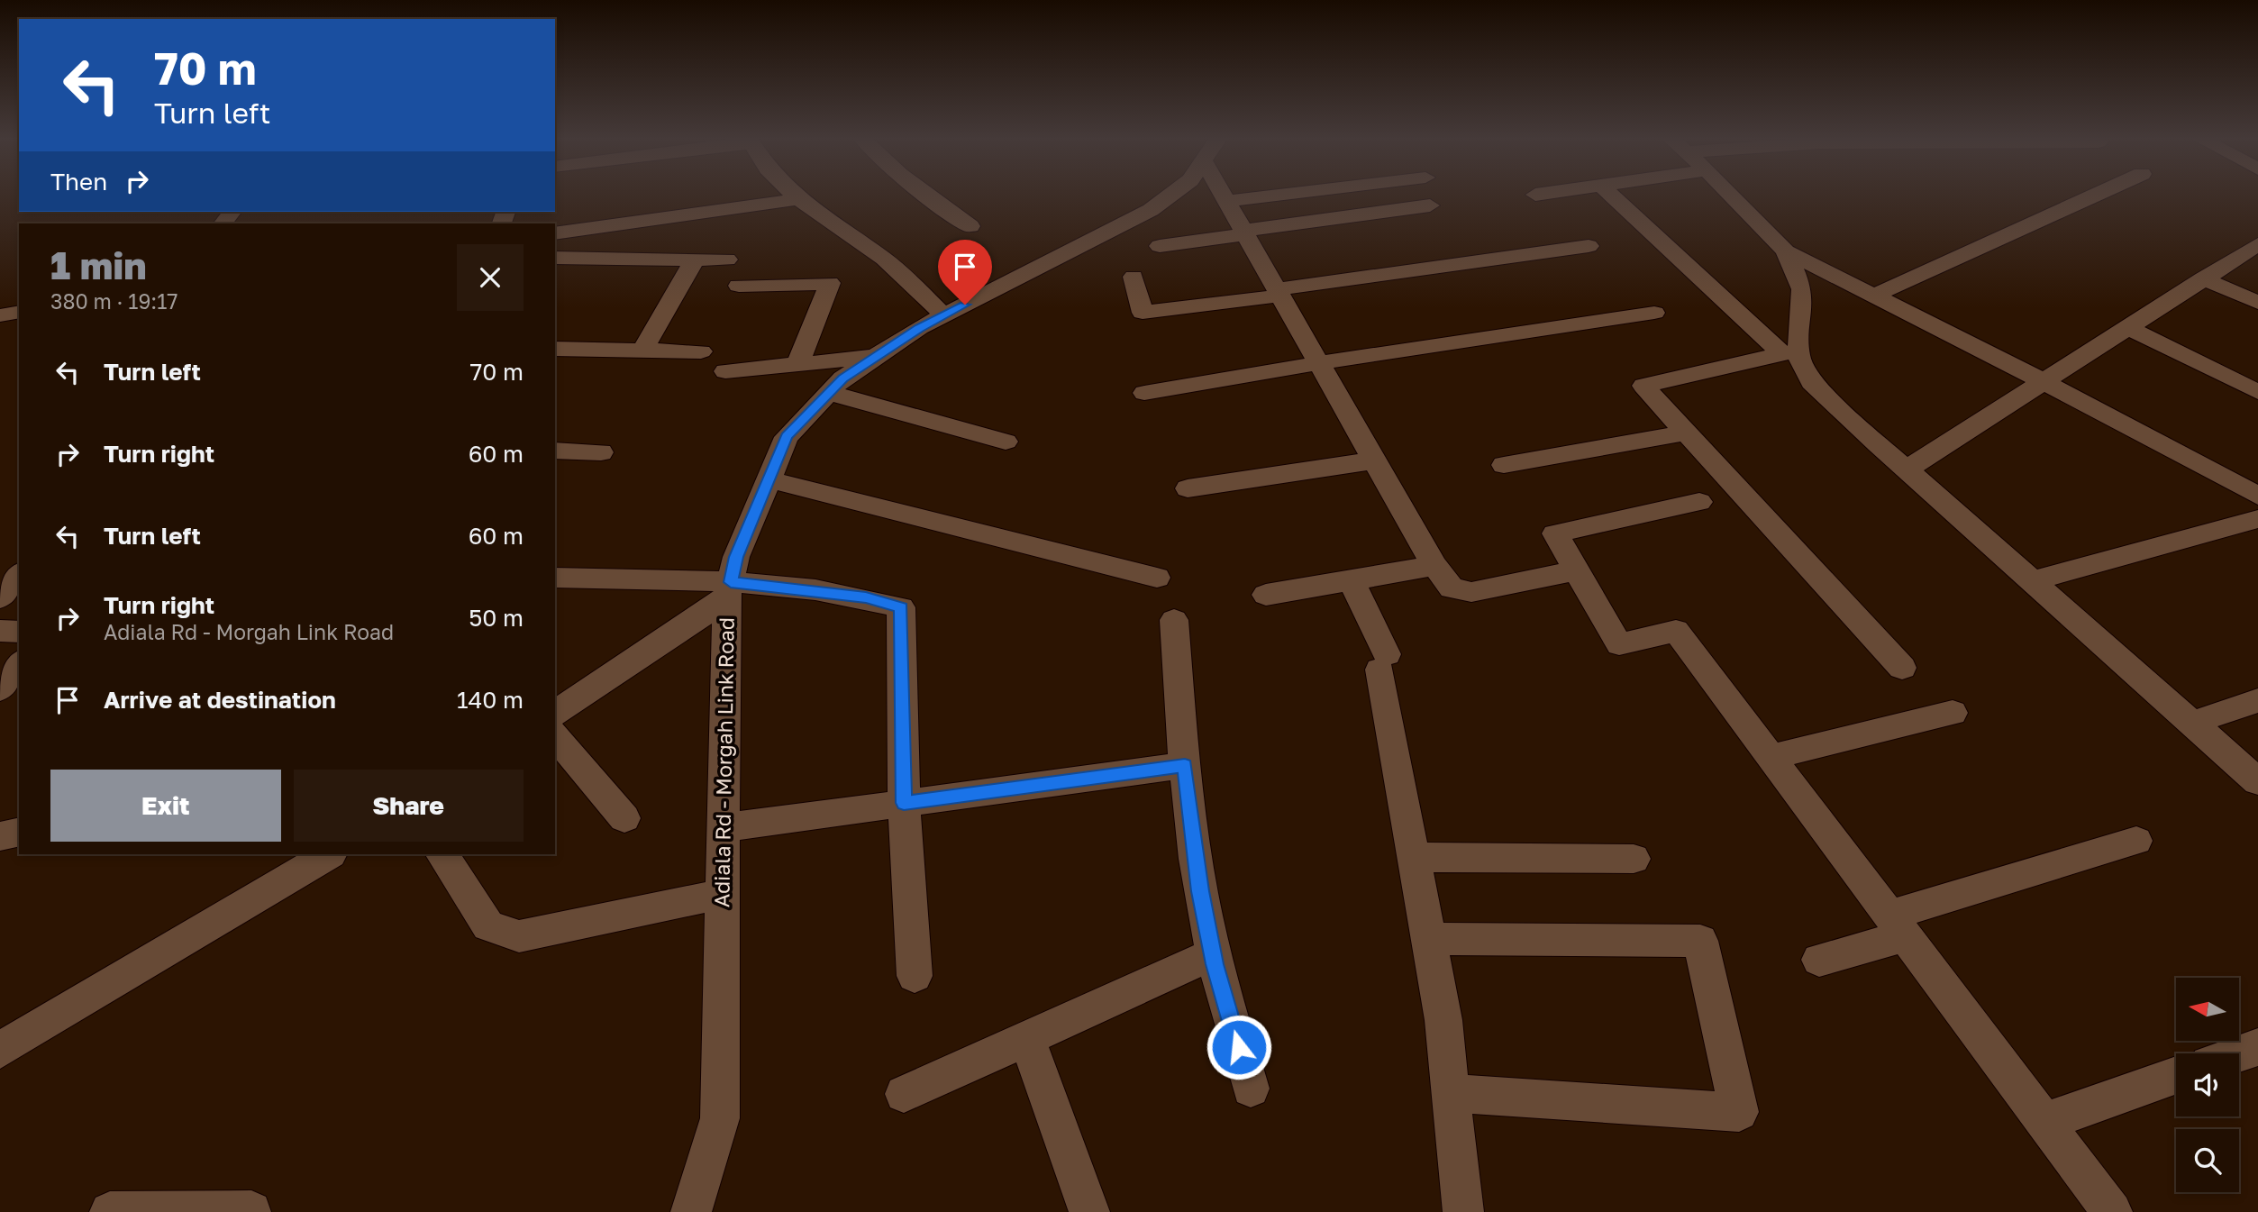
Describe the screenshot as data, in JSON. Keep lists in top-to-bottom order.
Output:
{
  "streets": {
    "street": ["Adiala Rd - Morgah Link Road"]
  },
  "north": "left",
  "page": {
    "turn": ["70 m", "Turn left"],
    "then": "Then",
    "heading": ["1 min", "380 m · 19:17"],
    "list": [
      {
        "name": "Turn left",
        "value": "70 m"
      },
      {
        "name": "Turn right",
        "value": "60 m"
      },
      {
        "name": "Turn left",
        "value": "60 m"
      },
      {
        "name": "Turn right",
        "note": "Adiala Rd - Morgah Link Road",
        "value": "50 m"
      },
      {
        "name": "Arrive at destination",
        "value": "140 m"
      }
    ],
    "buttons": ["Exit", "Share"]
  }
}
